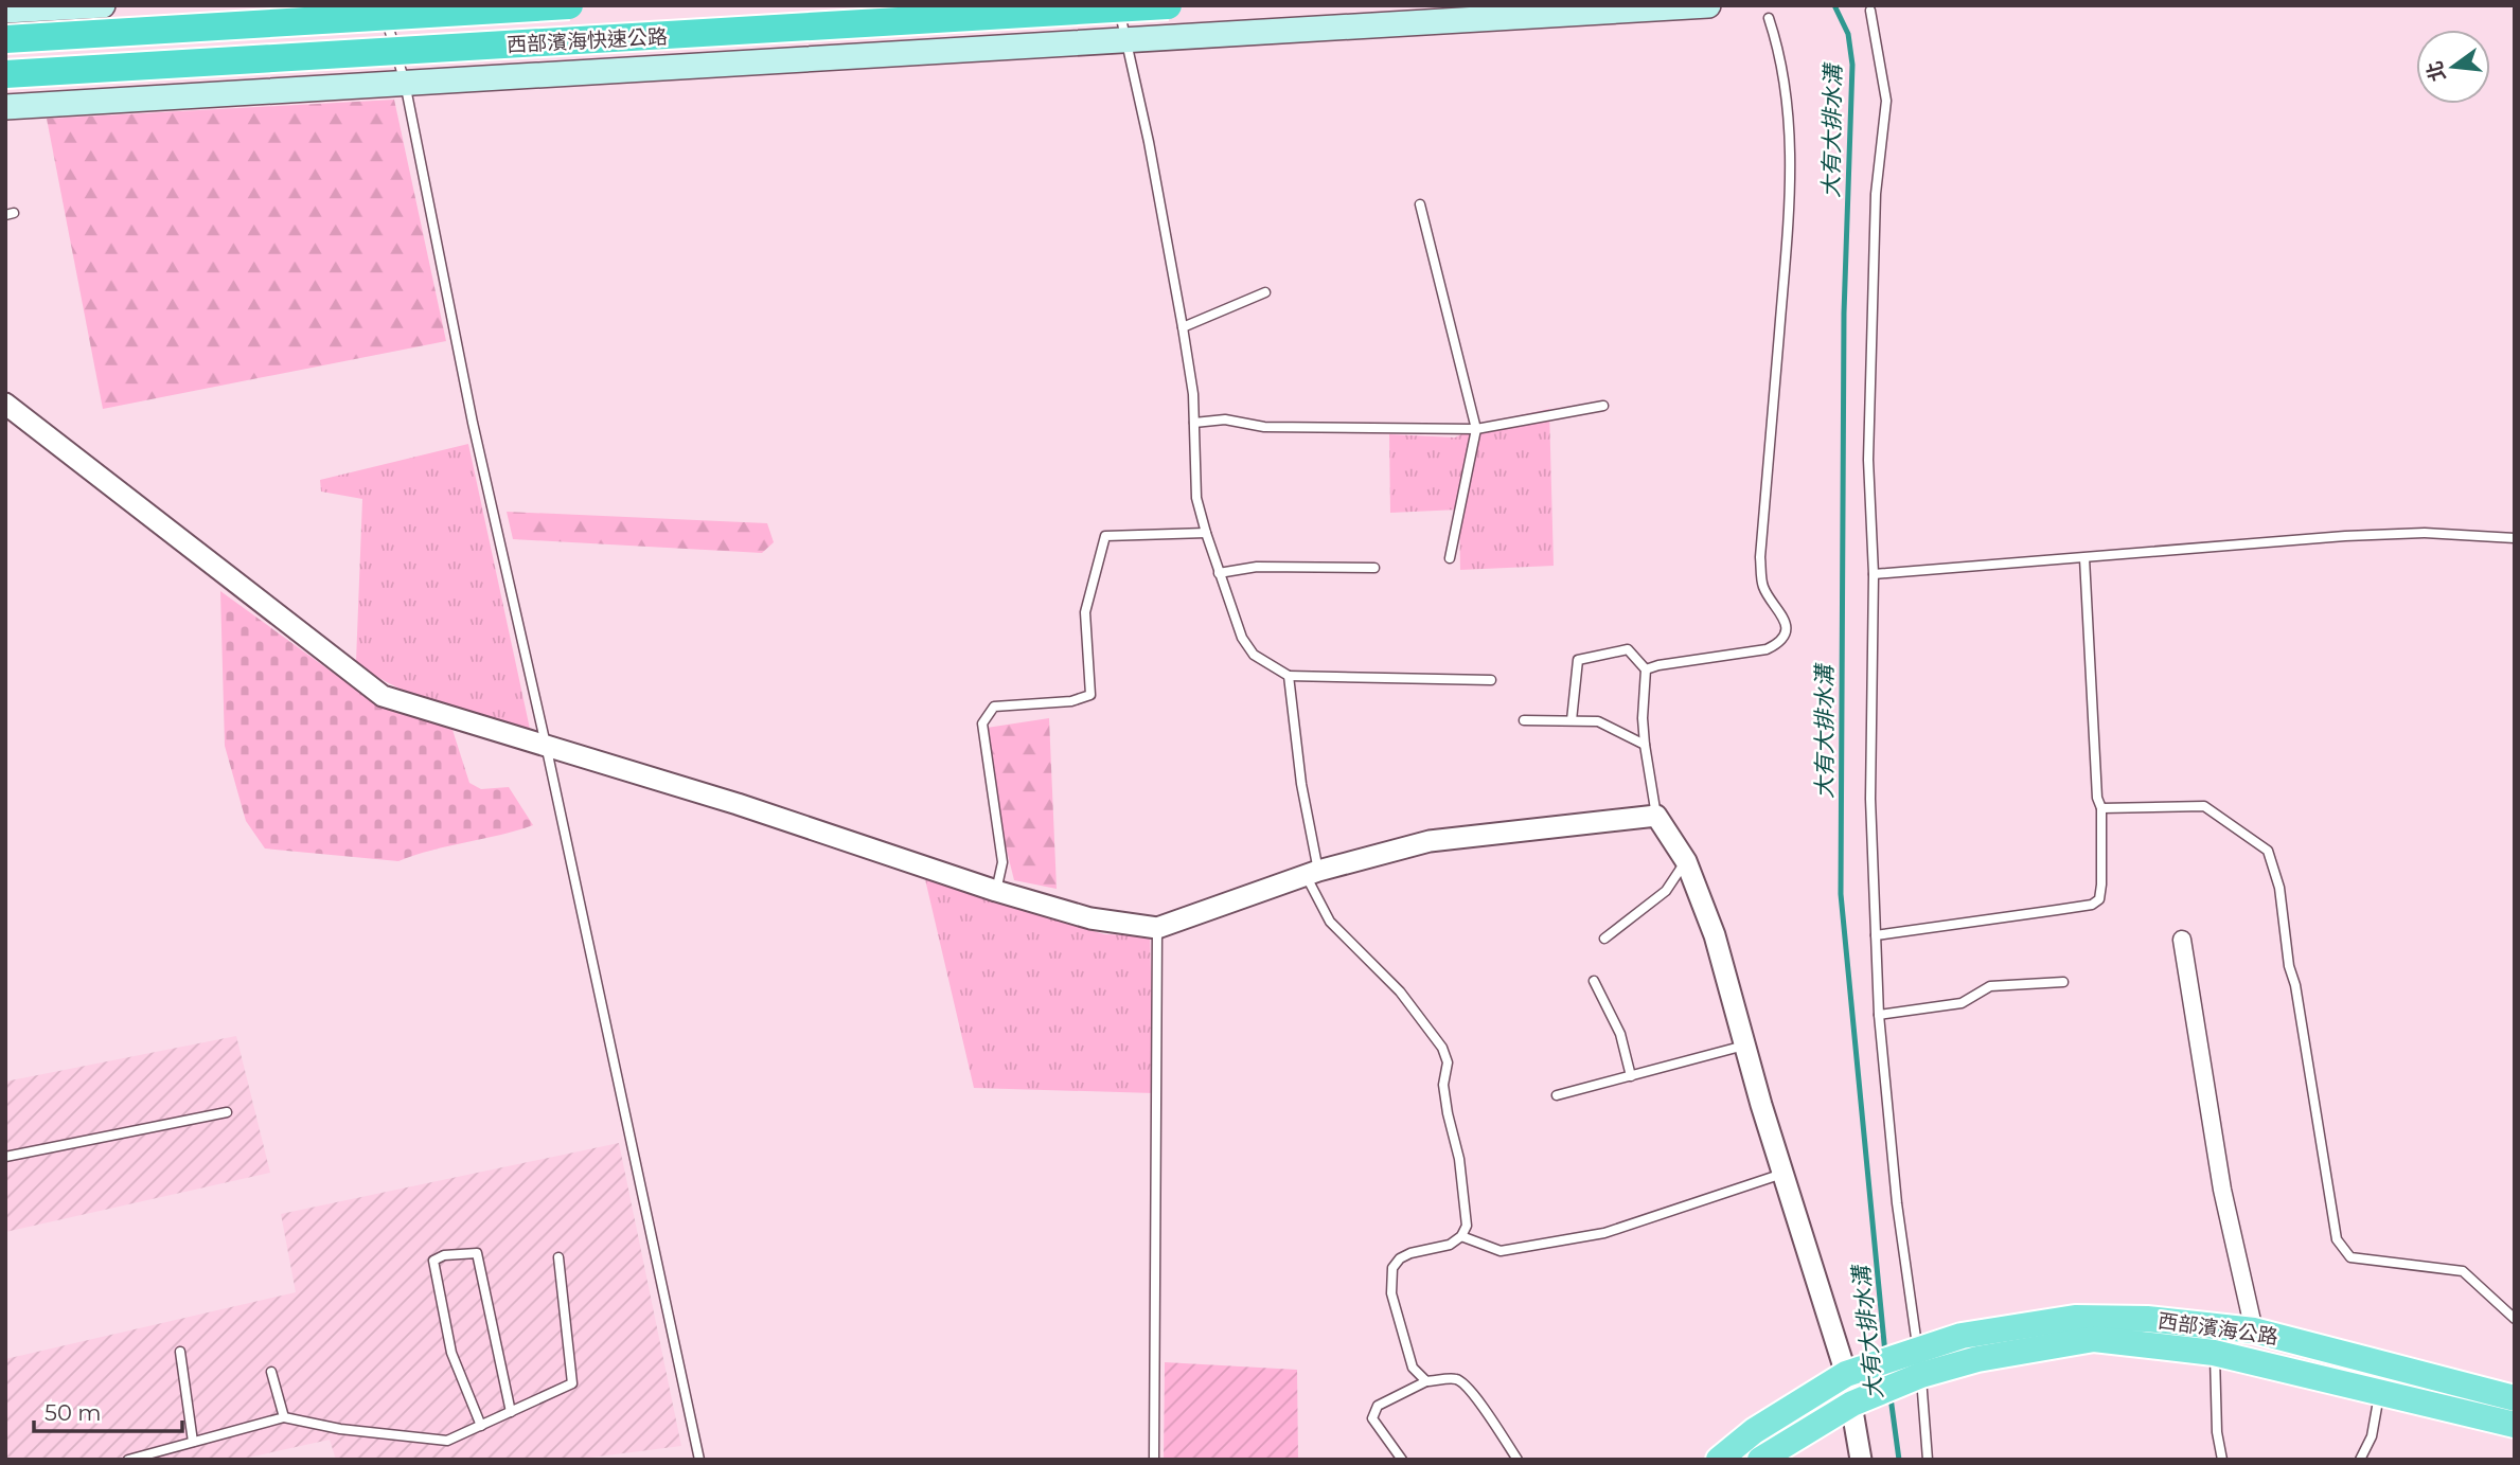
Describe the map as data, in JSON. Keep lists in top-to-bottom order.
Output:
{
  "streets": {
    "highway": ["西部濱海快速公路"],
    "main road": ["西部濱海公路"]
  },
  "water": ["大有大排水溝"],
  "scale_bar": "50 m",
  "north": "left"
}
